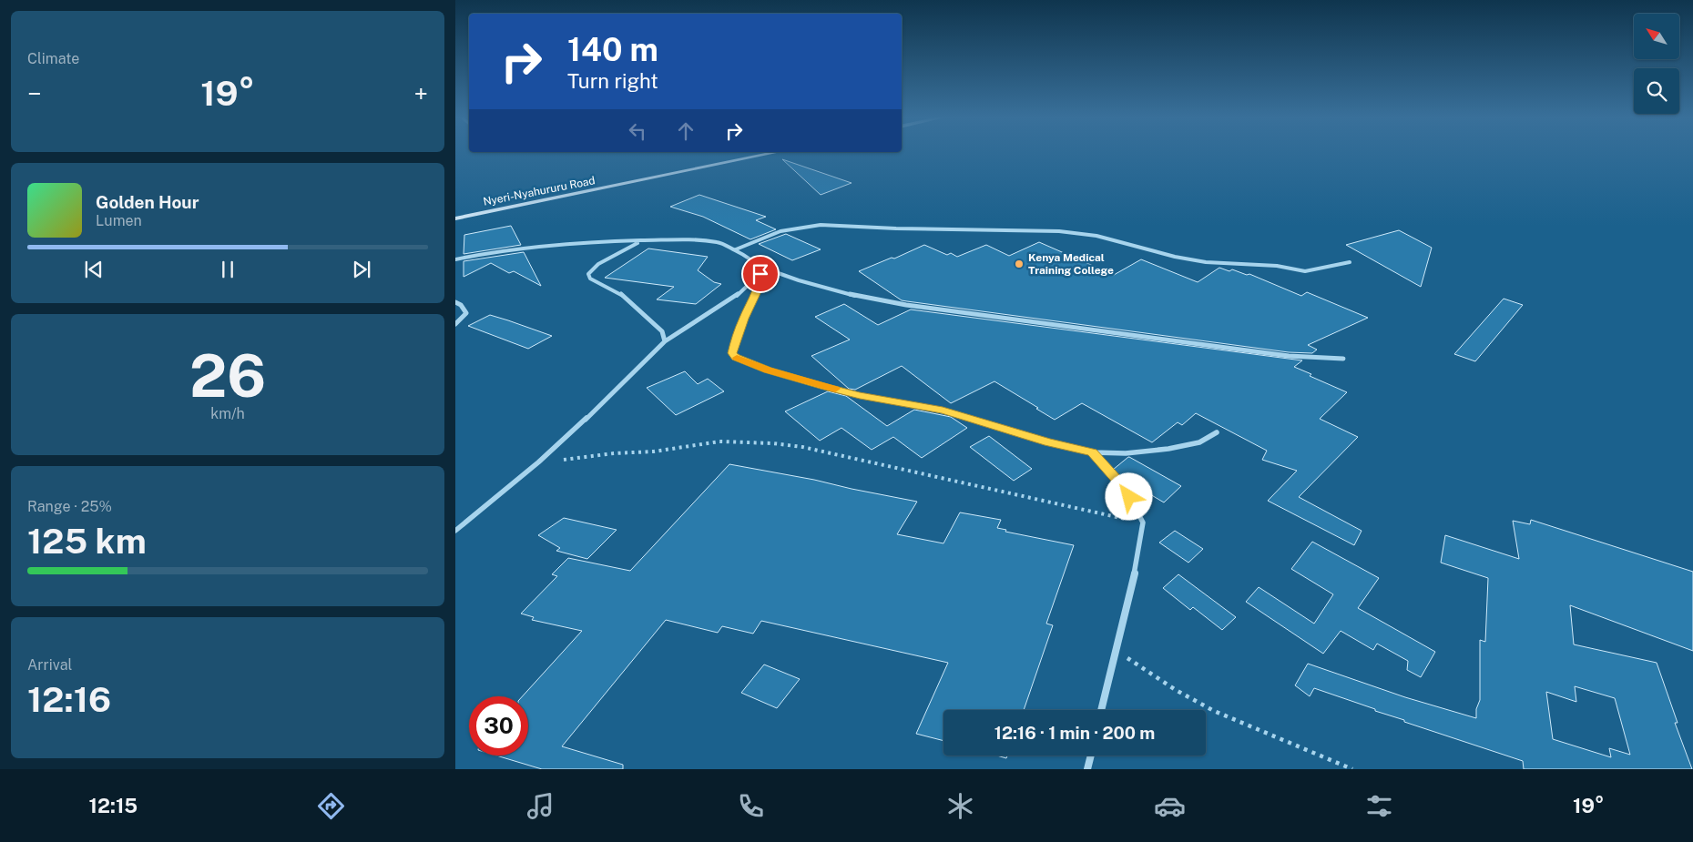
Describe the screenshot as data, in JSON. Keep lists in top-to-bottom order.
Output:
{
  "streets": {
    "main road": ["Nyeri-Nyahururu Road"]
  },
  "places": ["Kenya Medical Training College"],
  "north": "top left",
  "page": {
    "tile": [
      "Climate",
      ["26", "km/h"],
      ["Range · 25%", "125 km"],
      ["Arrival", "12:16"]
    ],
    "turn": ["140 m", "Turn right"],
    "heat": ["−", "19°", "+"],
    "song": ["Golden Hour", "Lumen"],
    "limit": "30",
    "trip": "12:16 · 1 min · 200 m",
    "tabs": ["12:15", "19°"]
  }
}
